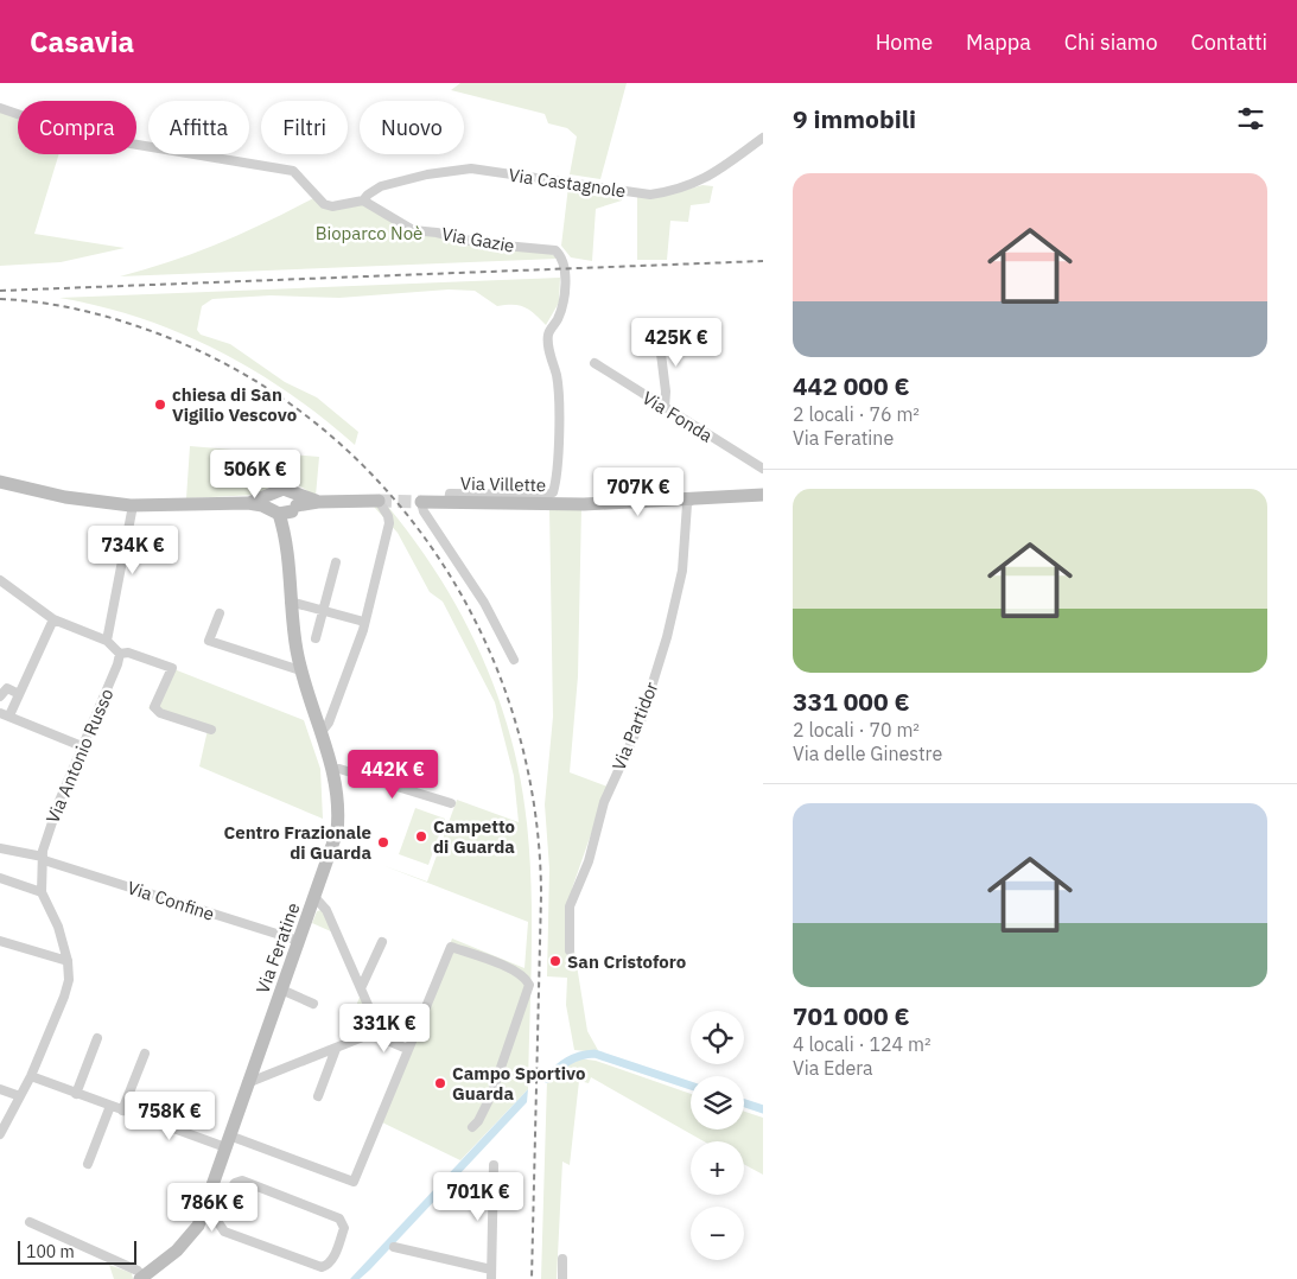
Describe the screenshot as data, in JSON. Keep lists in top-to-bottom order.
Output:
{
  "streets": {
    "street": [
      "Via Castagnole",
      "Via Gazie",
      "Via Fonda",
      "Via Villette",
      "Via Partidor",
      "Via Antonio Russo",
      "Via Confine",
      "Via Feratine"
    ]
  },
  "crossings": [
    ["Via Castagnole", "Via Gazie"],
    ["Via Gazie", "Via Villette"],
    ["Via Villette", "Via Partidor"],
    ["Via Antonio Russo", "Via Confine"],
    ["Via Confine", "Via Feratine"]
  ],
  "parks": ["Bioparco Noè"],
  "places": [
    "chiesa di San Vigilio Vescovo",
    "Campetto di Guarda",
    "Centro Frazionale di Guarda",
    "San Cristoforo",
    "Campo Sportivo Guarda"
  ],
  "scale_bar": "100 m",
  "page": {
    "header": "Casavia",
    "nav": [
      "Home",
      "Mappa",
      "Chi siamo",
      "Contatti"
    ],
    "heading": "9 immobili",
    "chip": [
      "Compra",
      "Affitta",
      "Filtri",
      "Nuovo"
    ],
    "list": [
      {
        "name": "442 000 €",
        "note": "2 locali · 76 m² · Via Feratine"
      },
      {
        "name": "331 000 €",
        "note": "2 locali · 70 m² · Via delle Ginestre"
      },
      {
        "name": "701 000 €",
        "note": "4 locali · 124 m² · Via Edera"
      }
    ],
    "price": [
      "425K €",
      "506K €",
      "707K €",
      "734K €",
      "442K €",
      "331K €",
      "758K €",
      "701K €",
      "786K €"
    ],
    "map_buttons": ["+", "−"],
    "scale": "100 m"
  }
}
